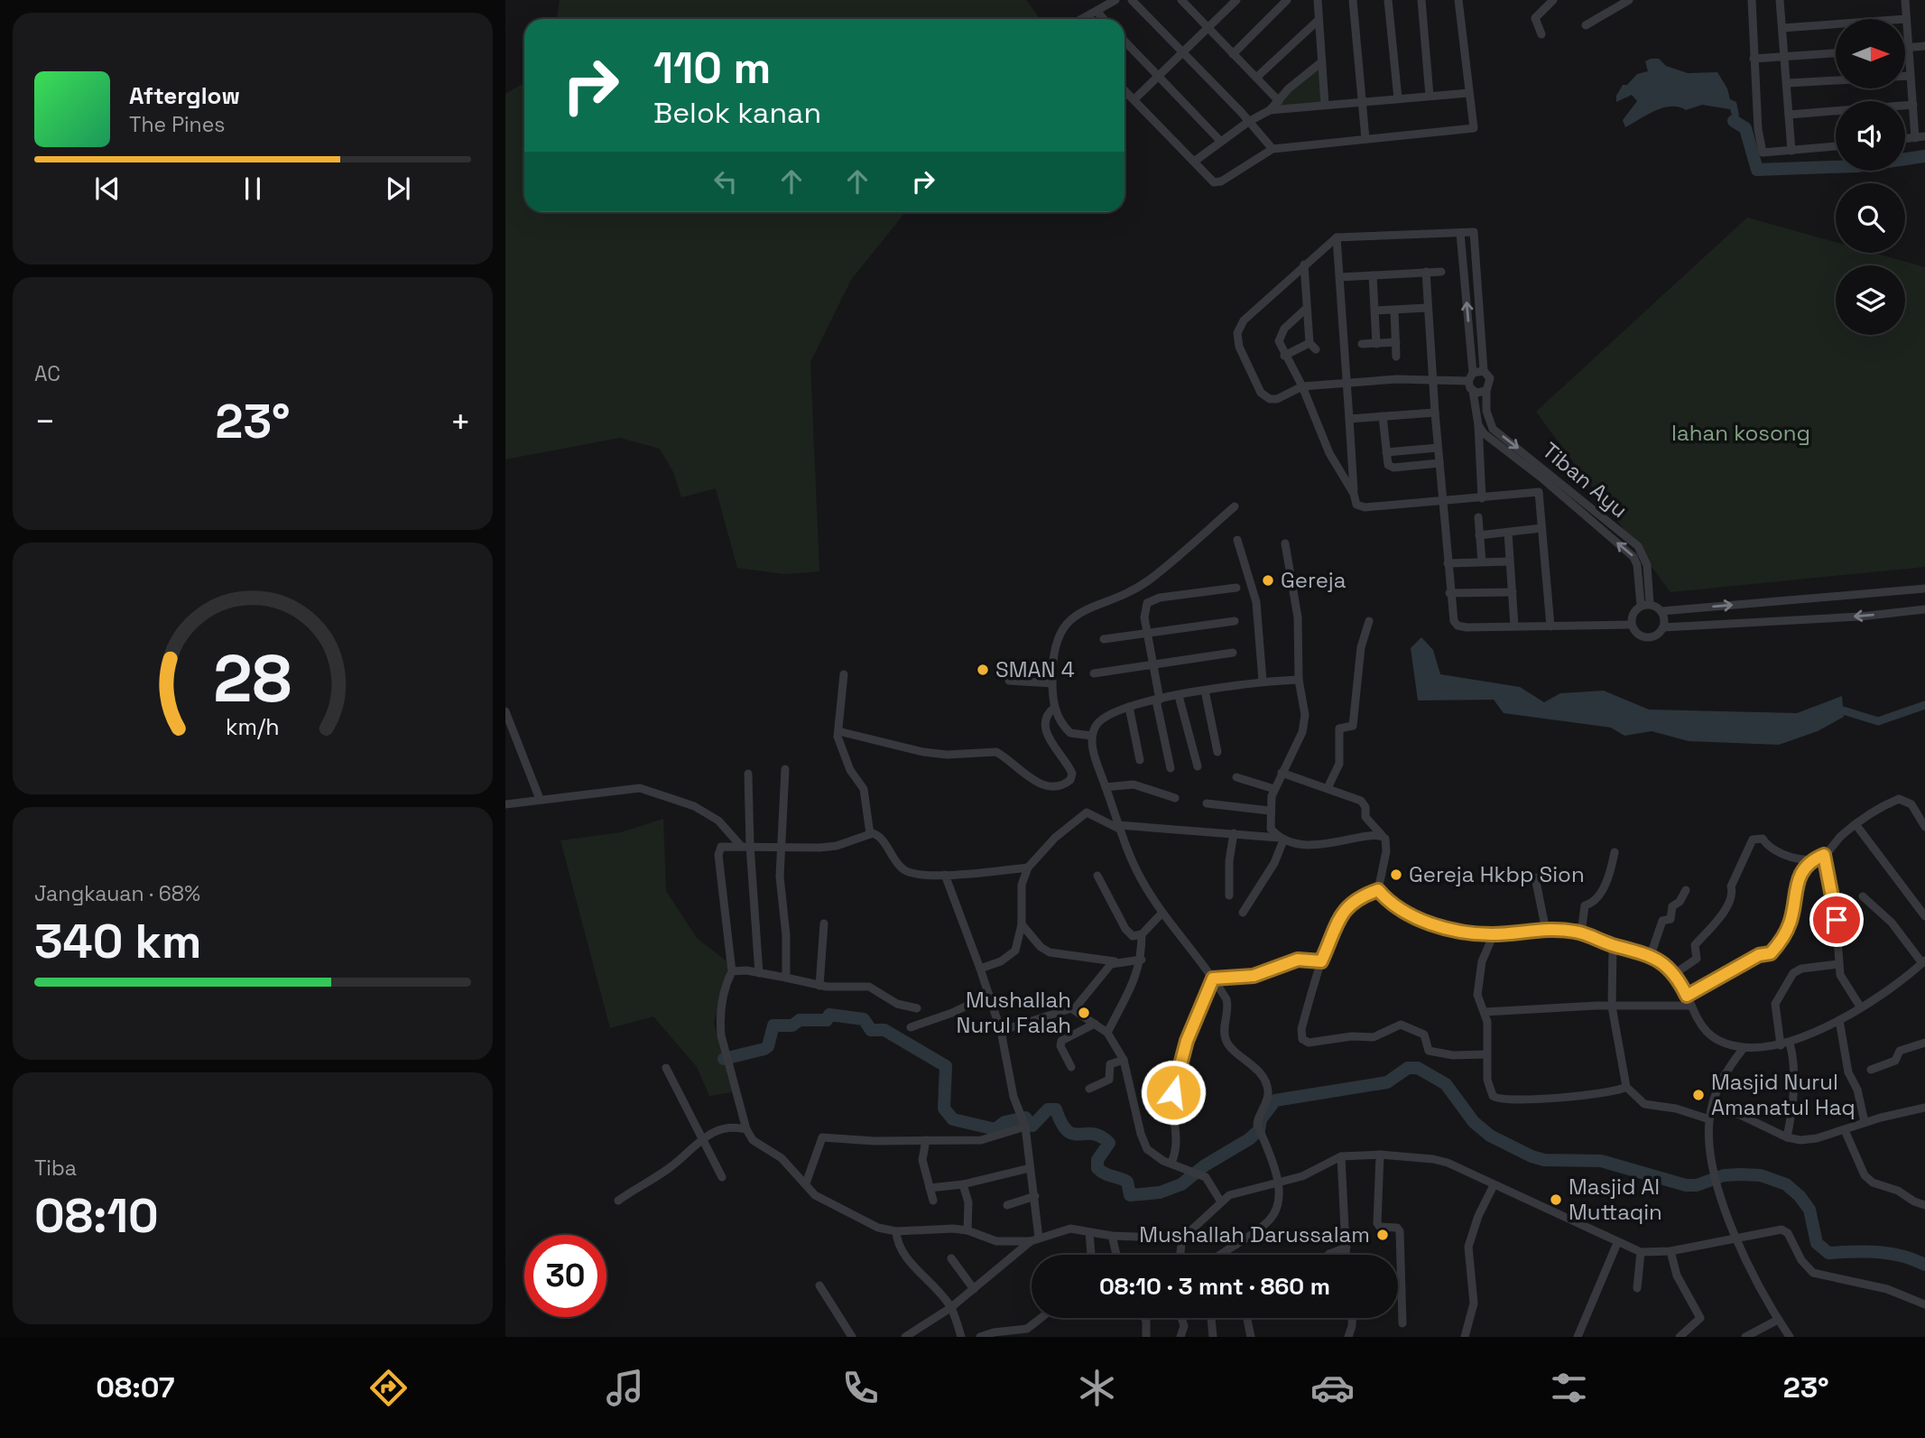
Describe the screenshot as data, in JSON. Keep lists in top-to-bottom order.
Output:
{
  "streets": {
    "street": ["Tiban Ayu"]
  },
  "parks": ["lahan kosong"],
  "places": [
    "Gereja",
    "SMAN 4",
    "Gereja Hkbp Sion",
    "Mushallah Nurul Falah",
    "Masjid Nurul Amanatul Haq",
    "Masjid Al Muttaqin",
    "Mushallah Darussalam"
  ],
  "north": "right",
  "page": {
    "turn": ["110 m", "Belok kanan"],
    "song": ["Afterglow", "The Pines"],
    "tile": [
      "AC",
      ["Jangkauan · 68%", "340 km"],
      ["Tiba", "08:10"]
    ],
    "heat": ["−", "23°", "+"],
    "limit": "30",
    "trip": "08:10 · 3 mnt · 860 m",
    "tabs": ["08:07", "23°"],
    "gauge": ["28", "km/h"]
  }
}
